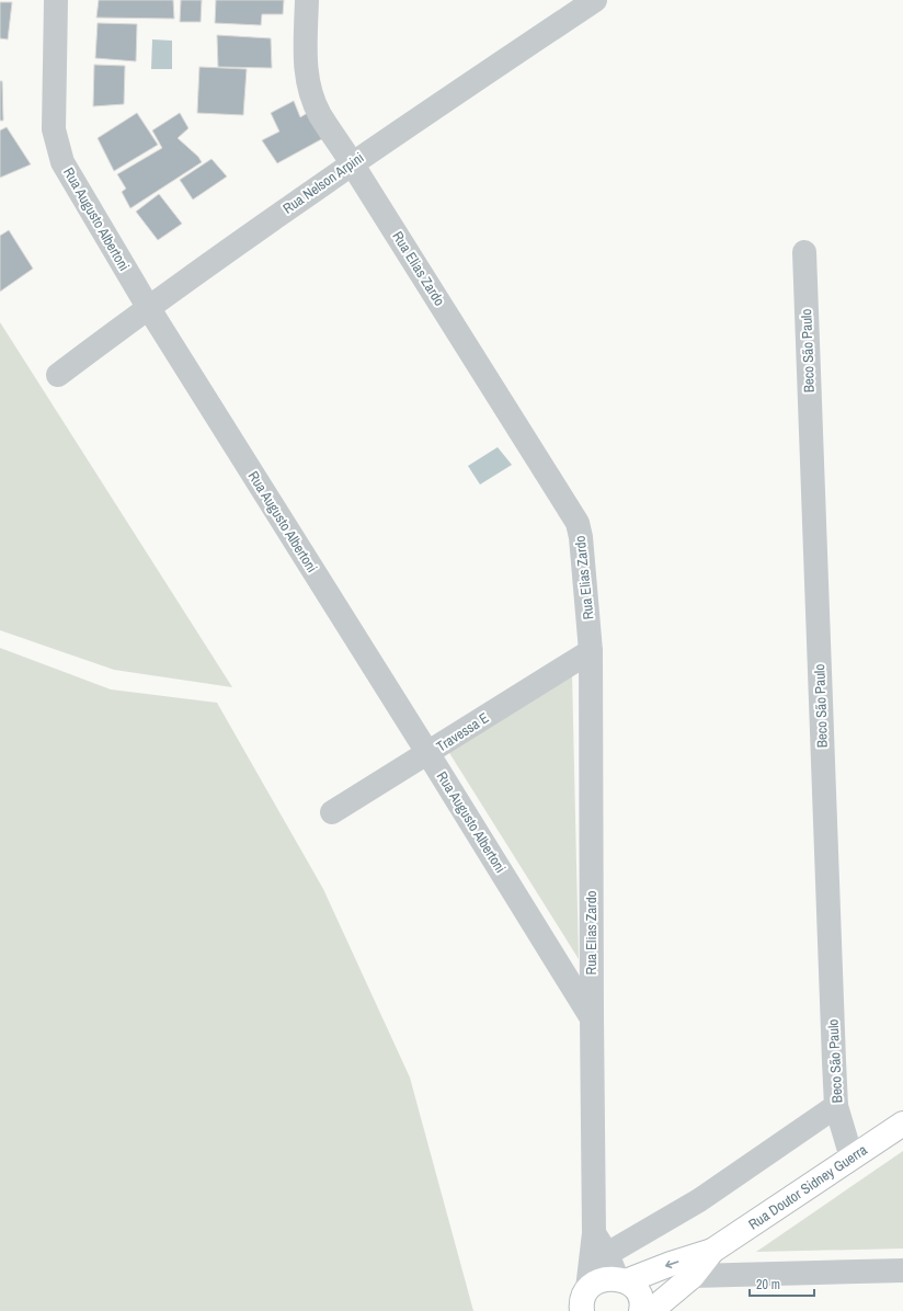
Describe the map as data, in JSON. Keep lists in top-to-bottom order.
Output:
{
  "streets": {
    "main road": ["Rua Doutor Sidney Guerra"],
    "street": [
      "Rua Nelson Arpini",
      "Rua Augusto Albertoni",
      "Rua Elias Zardo",
      "Beco São Paulo",
      "Travessa E"
    ]
  },
  "crossings": [
    ["Rua Nelson Arpini", "Rua Augusto Albertoni"],
    ["Rua Nelson Arpini", "Rua Elias Zardo"],
    ["Rua Augusto Albertoni", "Rua Elias Zardo"],
    ["Rua Augusto Albertoni", "Travessa E"],
    ["Rua Elias Zardo", "Travessa E"],
    ["Rua Elias Zardo", "Rua Doutor Sidney Guerra"],
    ["Beco São Paulo", "Rua Doutor Sidney Guerra"]
  ],
  "scale_bar": "20 m"
}
